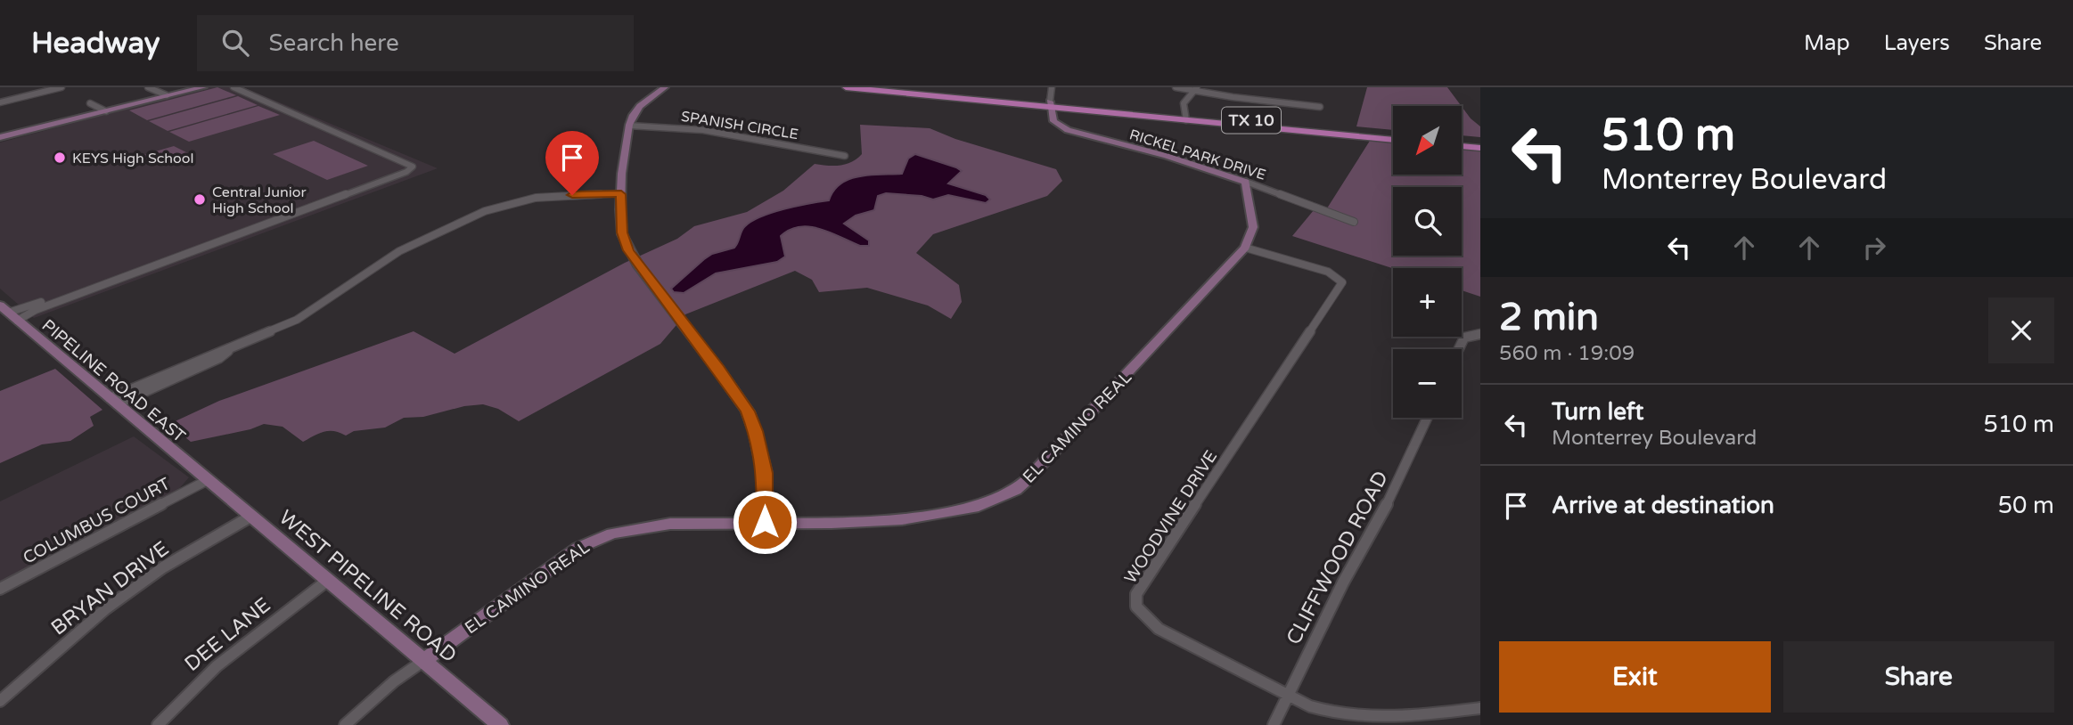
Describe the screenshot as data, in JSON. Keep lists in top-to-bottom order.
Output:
{
  "streets": {
    "main road": ["TX 10"],
    "street": [
      "SPANISH CIRCLE",
      "RICKEL PARK DRIVE",
      "PIPELINE ROAD EAST",
      "EL CAMINO REAL",
      "WOODVINE DRIVE",
      "COLUMBUS COURT",
      "CLIFFWOOD ROAD",
      "WEST PIPELINE ROAD",
      "BRYAN DRIVE",
      "DEE LANE"
    ]
  },
  "crossings": [
    ["TX 10", "RICKEL PARK DRIVE"],
    ["PIPELINE ROAD EAST", "COLUMBUS COURT"],
    ["PIPELINE ROAD EAST", "WEST PIPELINE ROAD"],
    ["EL CAMINO REAL", "WOODVINE DRIVE"],
    ["EL CAMINO REAL", "WEST PIPELINE ROAD"],
    ["WOODVINE DRIVE", "CLIFFWOOD ROAD"],
    ["COLUMBUS COURT", "WEST PIPELINE ROAD"],
    ["WEST PIPELINE ROAD", "BRYAN DRIVE"],
    ["WEST PIPELINE ROAD", "DEE LANE"]
  ],
  "places": ["KEYS High School", "Central Junior High School"],
  "north": "bottom left",
  "page": {
    "header": "Headway",
    "search": "Search here",
    "nav": ["Map", "Layers", "Share"],
    "turn": ["510 m", "Monterrey Boulevard"],
    "map_buttons": ["+", "−"],
    "heading": ["2 min", "560 m · 19:09"],
    "list": [
      {
        "name": "Turn left",
        "note": "Monterrey Boulevard",
        "value": "510 m"
      },
      {
        "name": "Arrive at destination",
        "value": "50 m"
      }
    ],
    "buttons": ["Exit", "Share"]
  }
}
